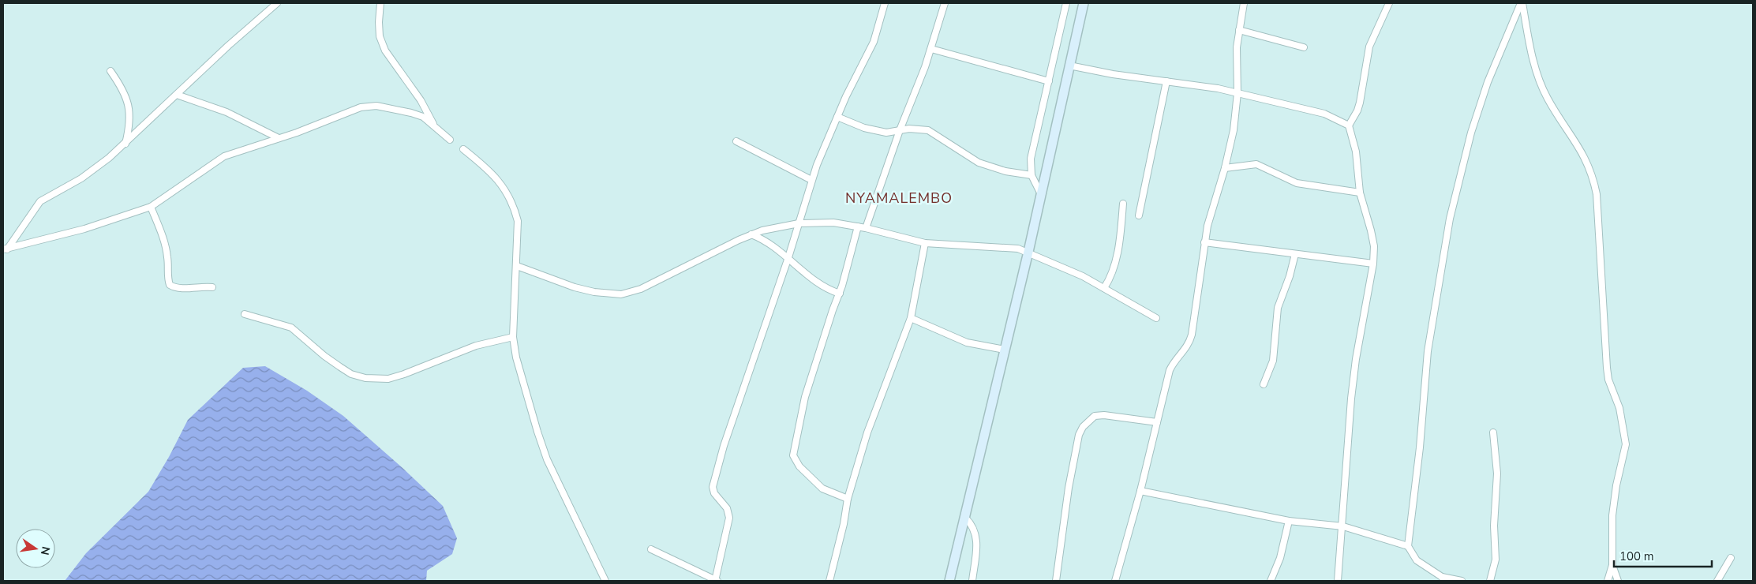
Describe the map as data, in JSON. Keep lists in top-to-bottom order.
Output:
{
  "districts": ["NYAMALEMBO"],
  "scale_bar": "100 m",
  "north": "right"
}
